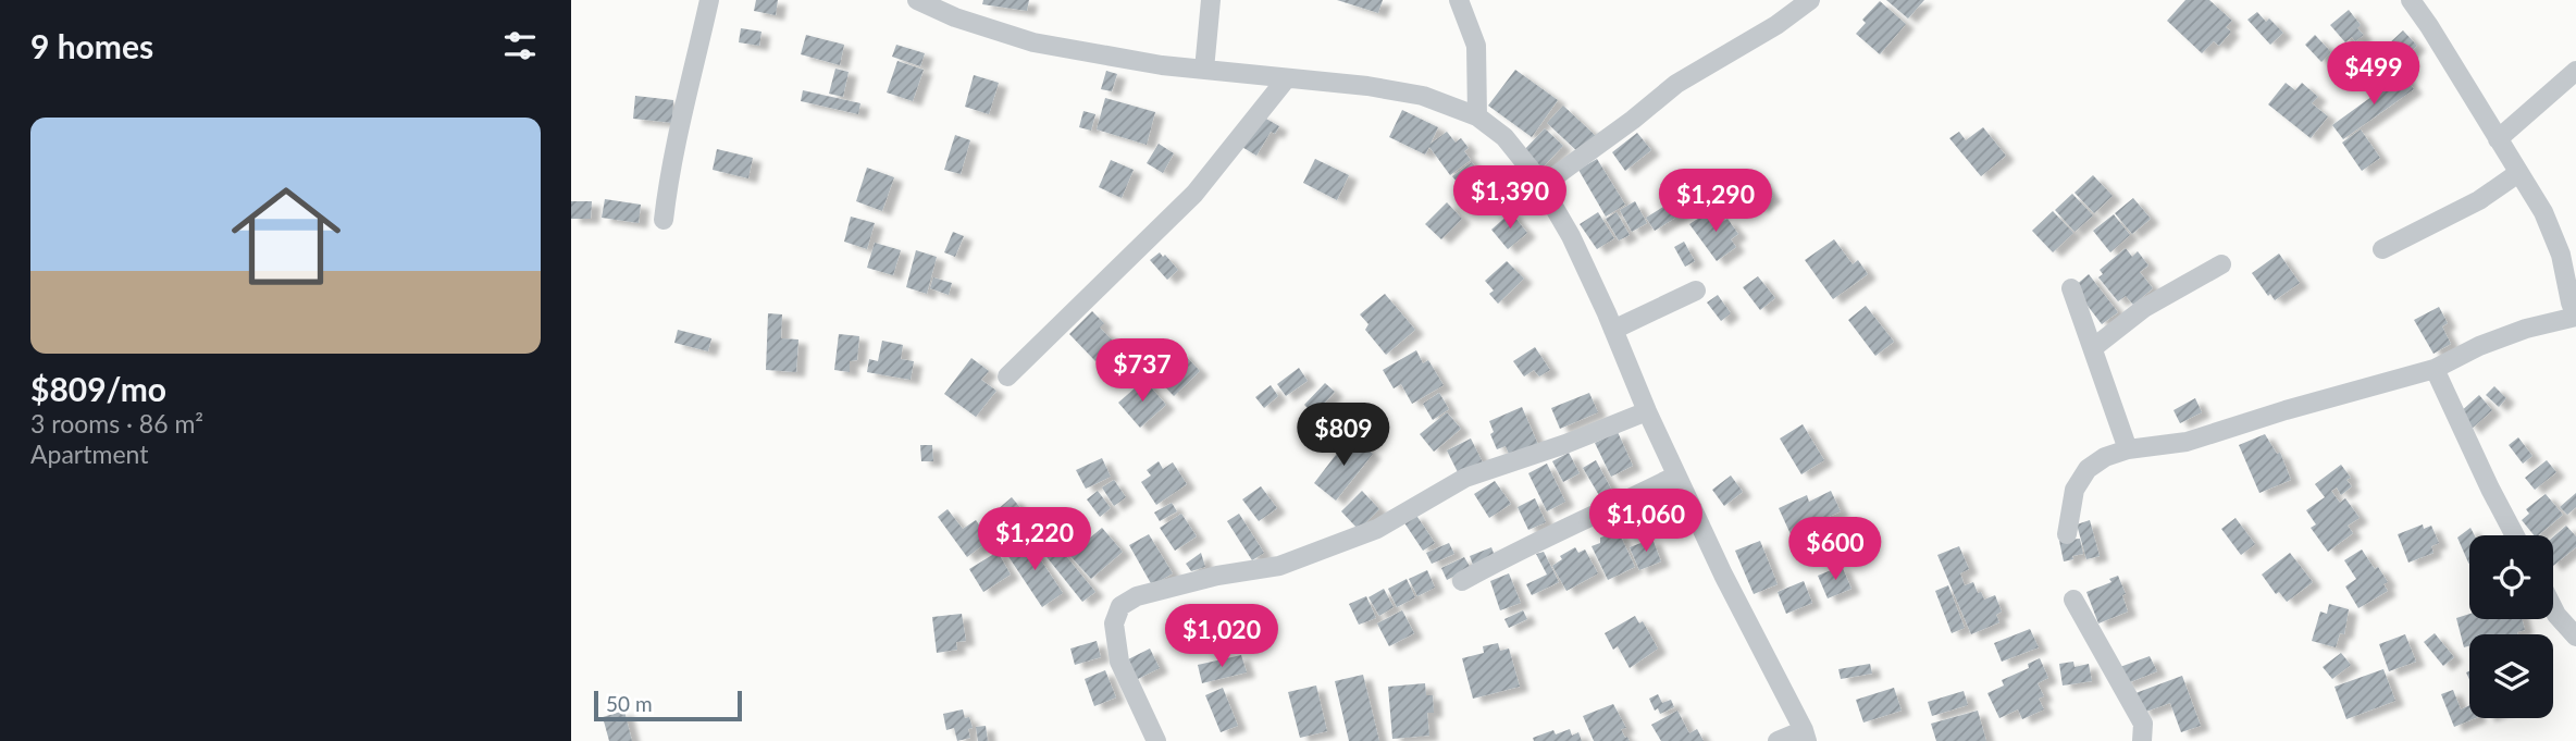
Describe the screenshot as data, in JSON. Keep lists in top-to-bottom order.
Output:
{
  "scale_bar": "50 m",
  "page": {
    "heading": "9 homes",
    "price": [
      "$499",
      "$1,390",
      "$1,290",
      "$737",
      "$809",
      "$1,060",
      "$1,220",
      "$600",
      "$1,020"
    ],
    "list": [
      {
        "name": "$809/mo",
        "note": "3 rooms · 86 m² · Apartment"
      }
    ],
    "scale": "50 m"
  }
}
